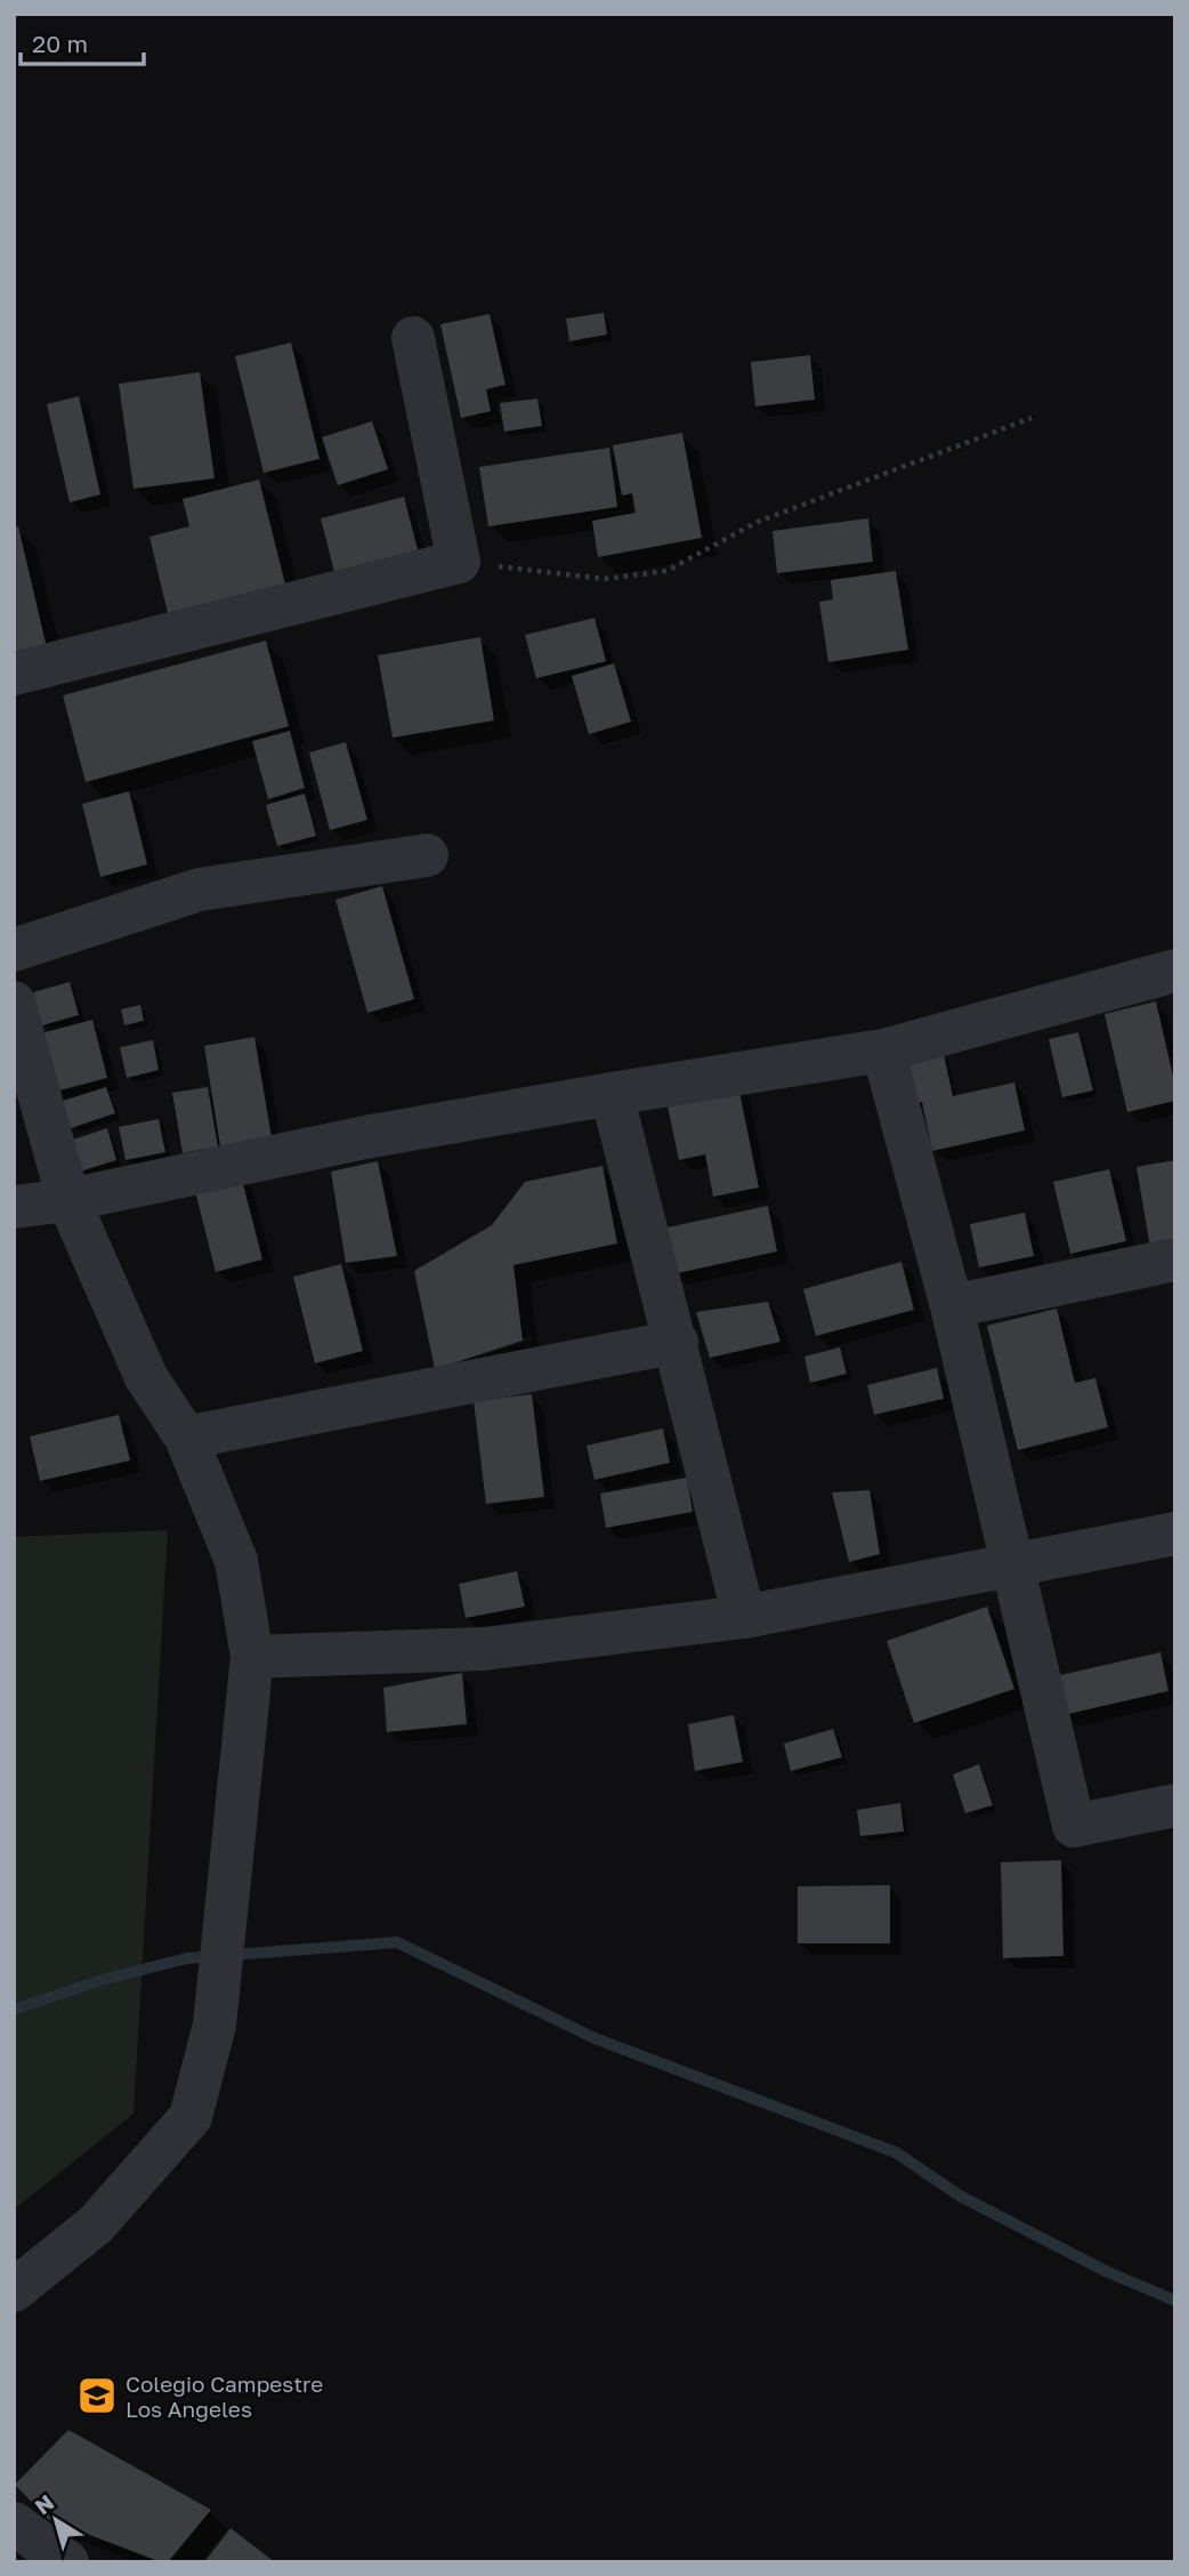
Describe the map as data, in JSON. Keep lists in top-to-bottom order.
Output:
{
  "places": {
    "school or university": ["Colegio Campestre Los Angeles"]
  },
  "scale_bar": "20 m",
  "north": "top left"
}
